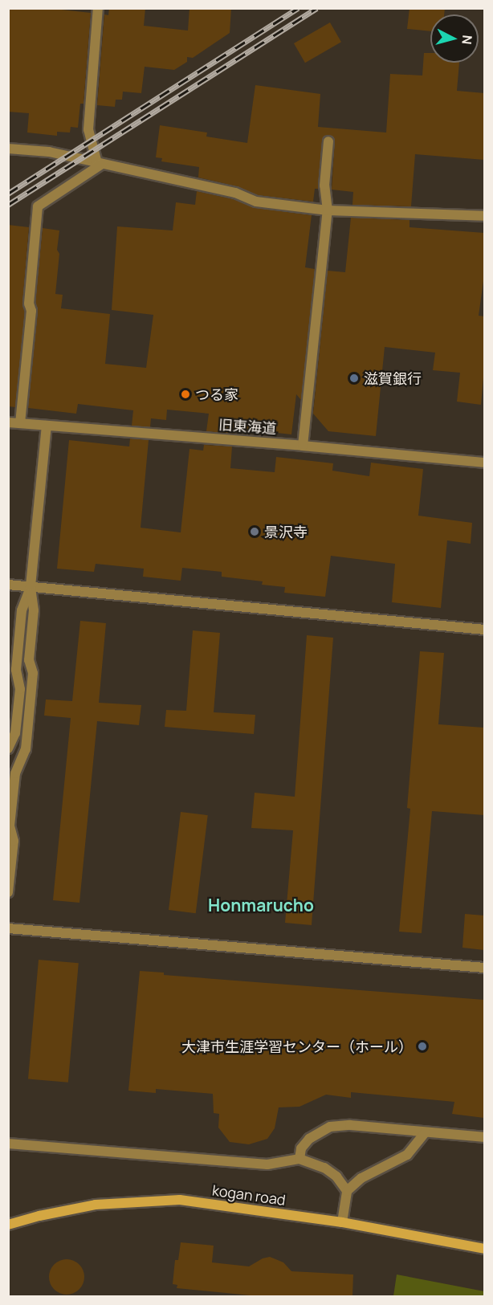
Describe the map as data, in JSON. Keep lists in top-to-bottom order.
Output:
{
  "streets": {
    "main road": ["kogan road"],
    "street": ["旧東海道"]
  },
  "districts": ["Honmarucho"],
  "places": [
    "滋賀銀行",
    "つる家",
    "景沢寺",
    "大津市生涯学習センター（ホール）"
  ],
  "north": "right"
}
